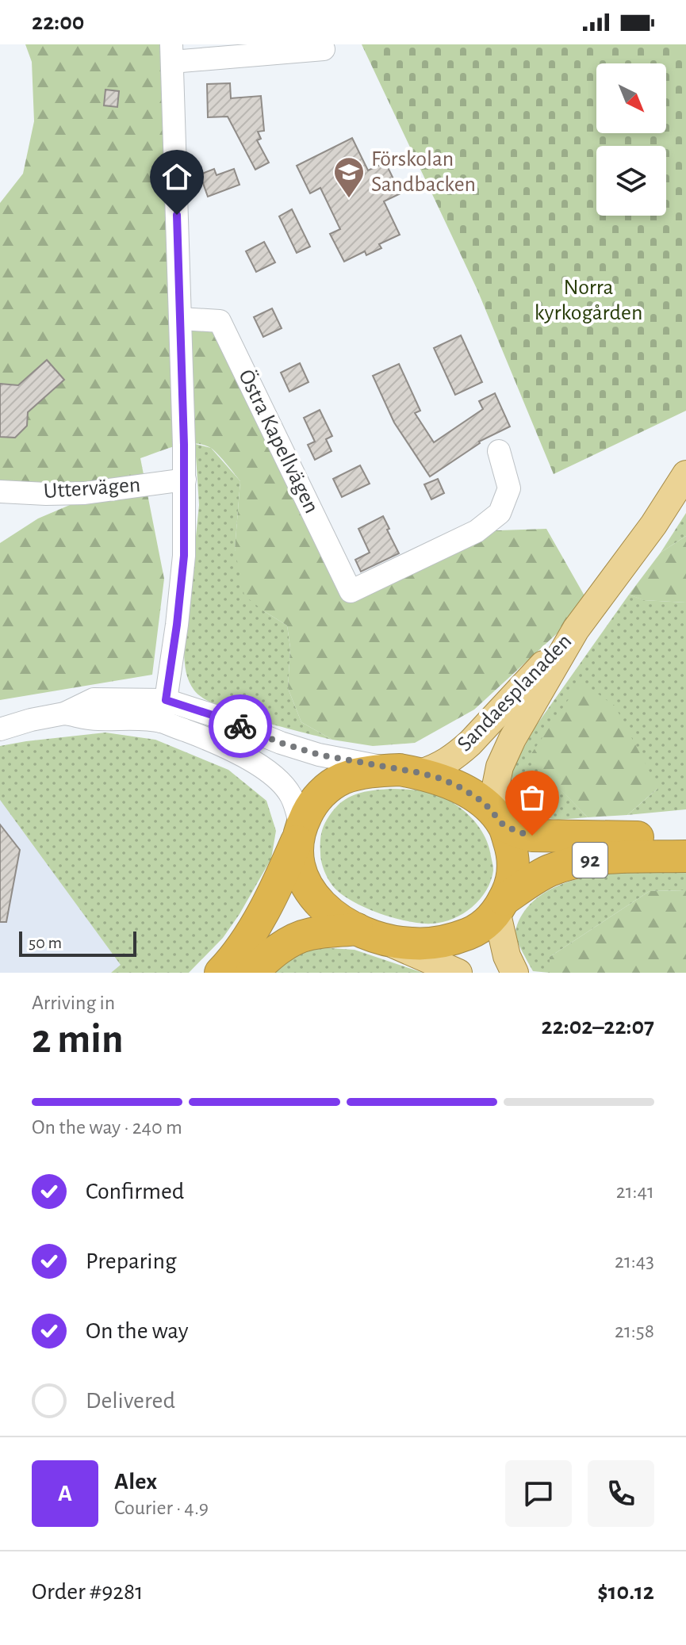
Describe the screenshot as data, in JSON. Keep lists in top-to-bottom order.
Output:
{
  "streets": {
    "highway": ["92"],
    "main road": ["Sandaesplanaden"],
    "street": ["Östra Kapellvägen", "Uttervägen"]
  },
  "crossings": [
    ["Sandaesplanaden", "92"]
  ],
  "parks": ["Norra kyrkogården"],
  "places": {
    "school or university": ["Förskolan Sandbacken"]
  },
  "scale_bar": "50 m",
  "north": "bottom right",
  "page": {
    "status": "22:00",
    "scale": "50 m",
    "heading": ["2 min", "Arriving in", "22:02–22:07"],
    "panel": [
      "Alex",
      "Courier · 4.9",
      "Order #9281",
      "$10.12"
    ],
    "bar": "On the way · 240 m",
    "list": [
      ["Confirmed", "21:41"],
      ["Preparing", "21:43"],
      ["On the way", "21:58"],
      "Delivered"
    ],
    "round": "A"
  }
}
